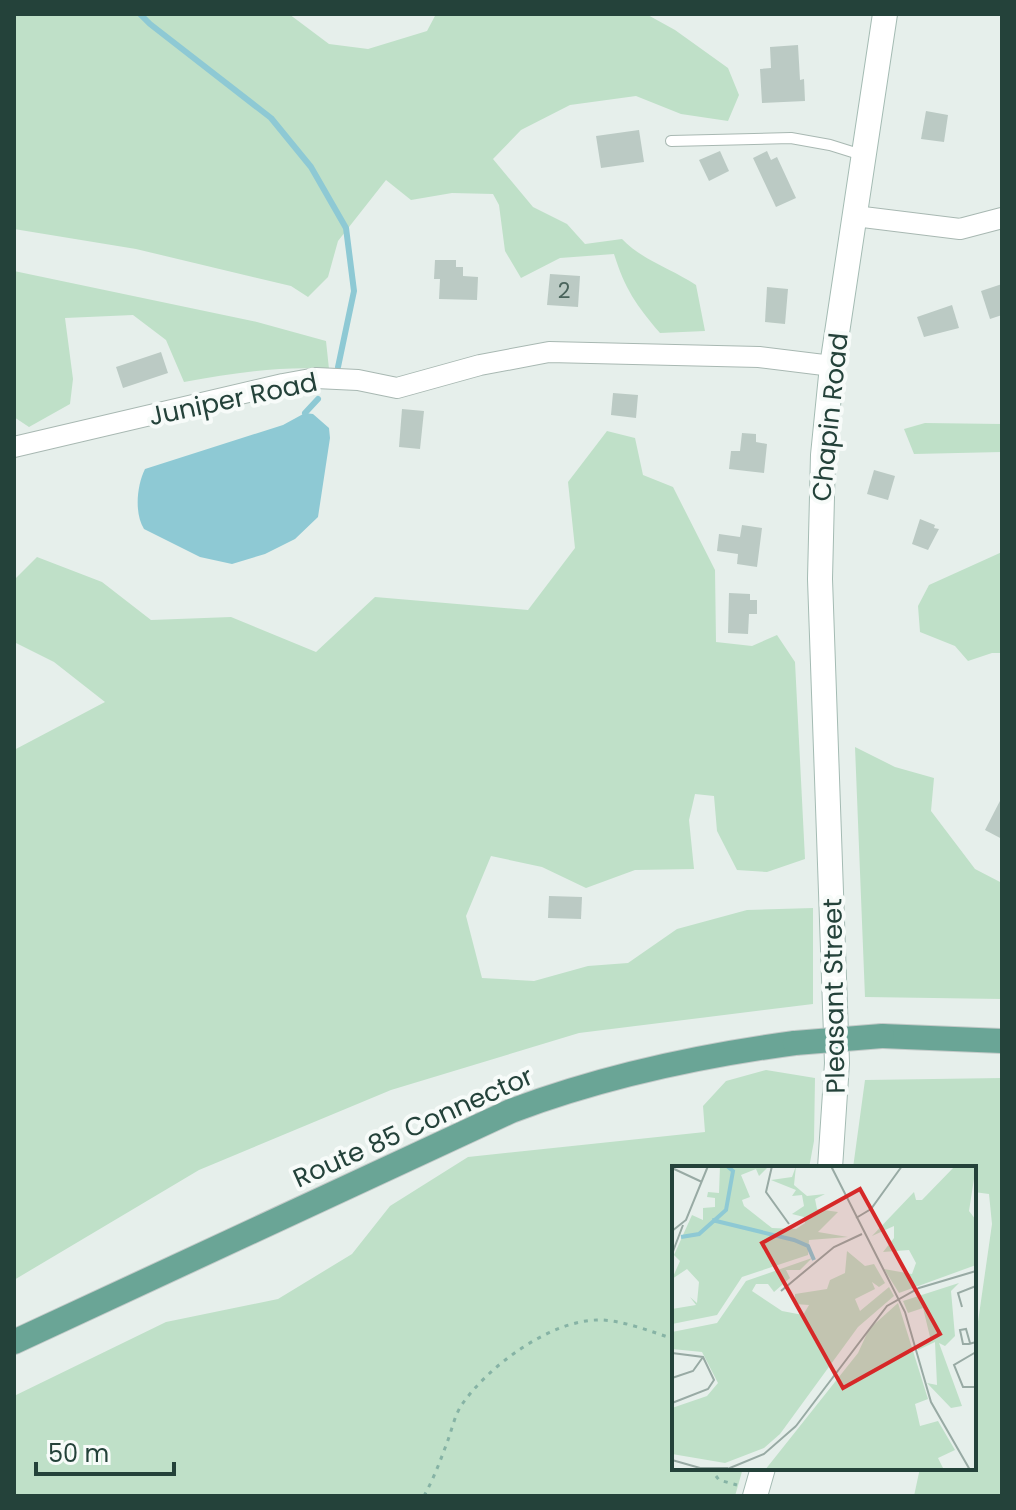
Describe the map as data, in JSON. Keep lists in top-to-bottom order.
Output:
{
  "streets": {
    "main road": ["Route 85 Connector"],
    "street": ["Juniper Road", "Chapin Road", "Pleasant Street"]
  },
  "crossings": [
    ["Juniper Road", "Chapin Road"],
    ["Chapin Road", "Pleasant Street"]
  ],
  "house_numbers": ["2"],
  "scale_bar": "50 m"
}
